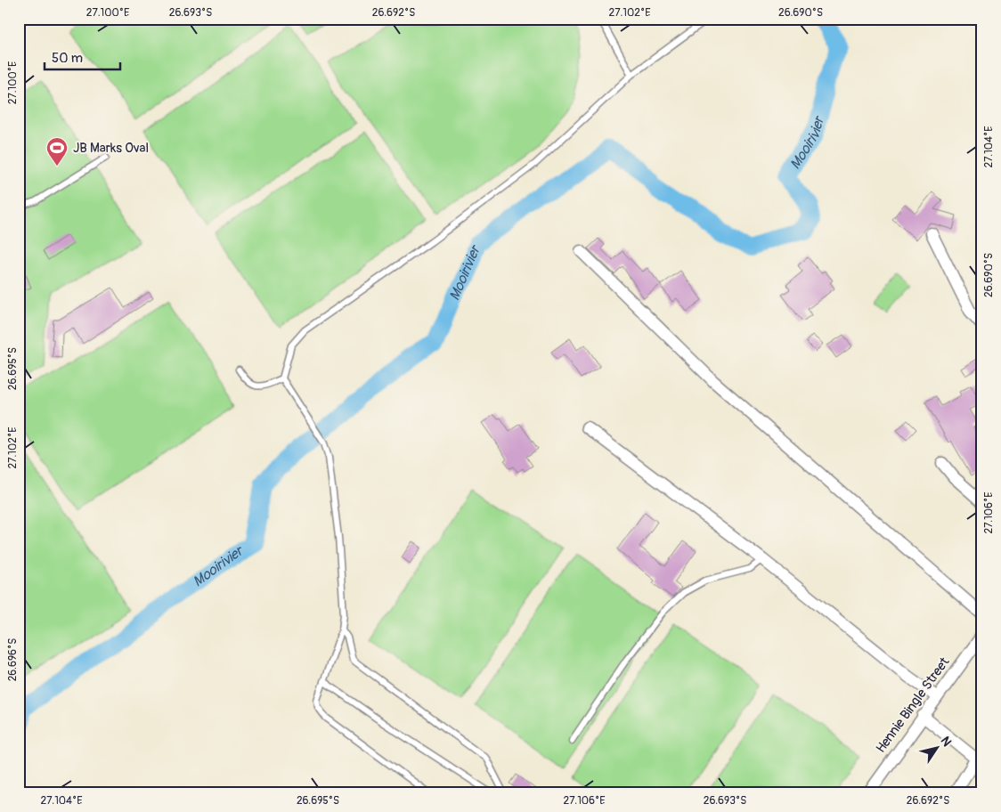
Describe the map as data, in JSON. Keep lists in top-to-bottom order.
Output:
{
  "streets": {
    "street": ["Hennie Bingle Street"]
  },
  "water": ["Mooirivier"],
  "places": {
    "sports": ["JB Marks Oval"]
  },
  "scale_bar": "50 m",
  "north": "top right",
  "coordinates": [
    "27.100°E",
    "26.693°S",
    "26.692°S",
    "27.102°E",
    "26.690°S",
    "27.104°E",
    "26.695°S",
    "27.106°E",
    "26.696°S"
  ]
}
